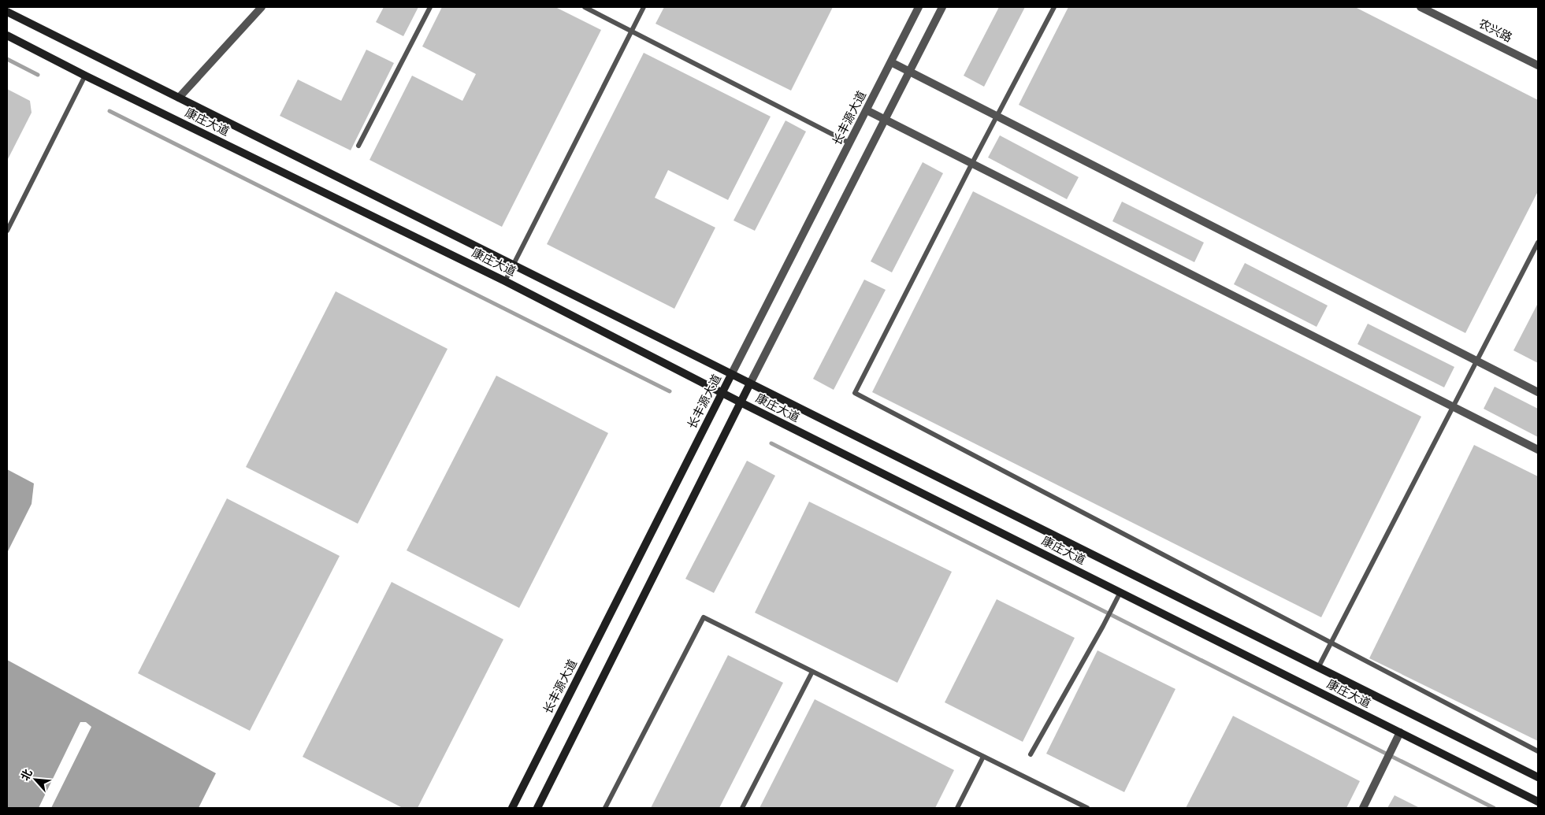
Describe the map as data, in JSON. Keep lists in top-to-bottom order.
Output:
{
  "streets": {
    "main road": ["长丰源大道", "康庄大道"],
    "street": ["农兴路"]
  },
  "crossings": [
    ["长丰源大道", "康庄大道"]
  ],
  "north": "top left"
}
